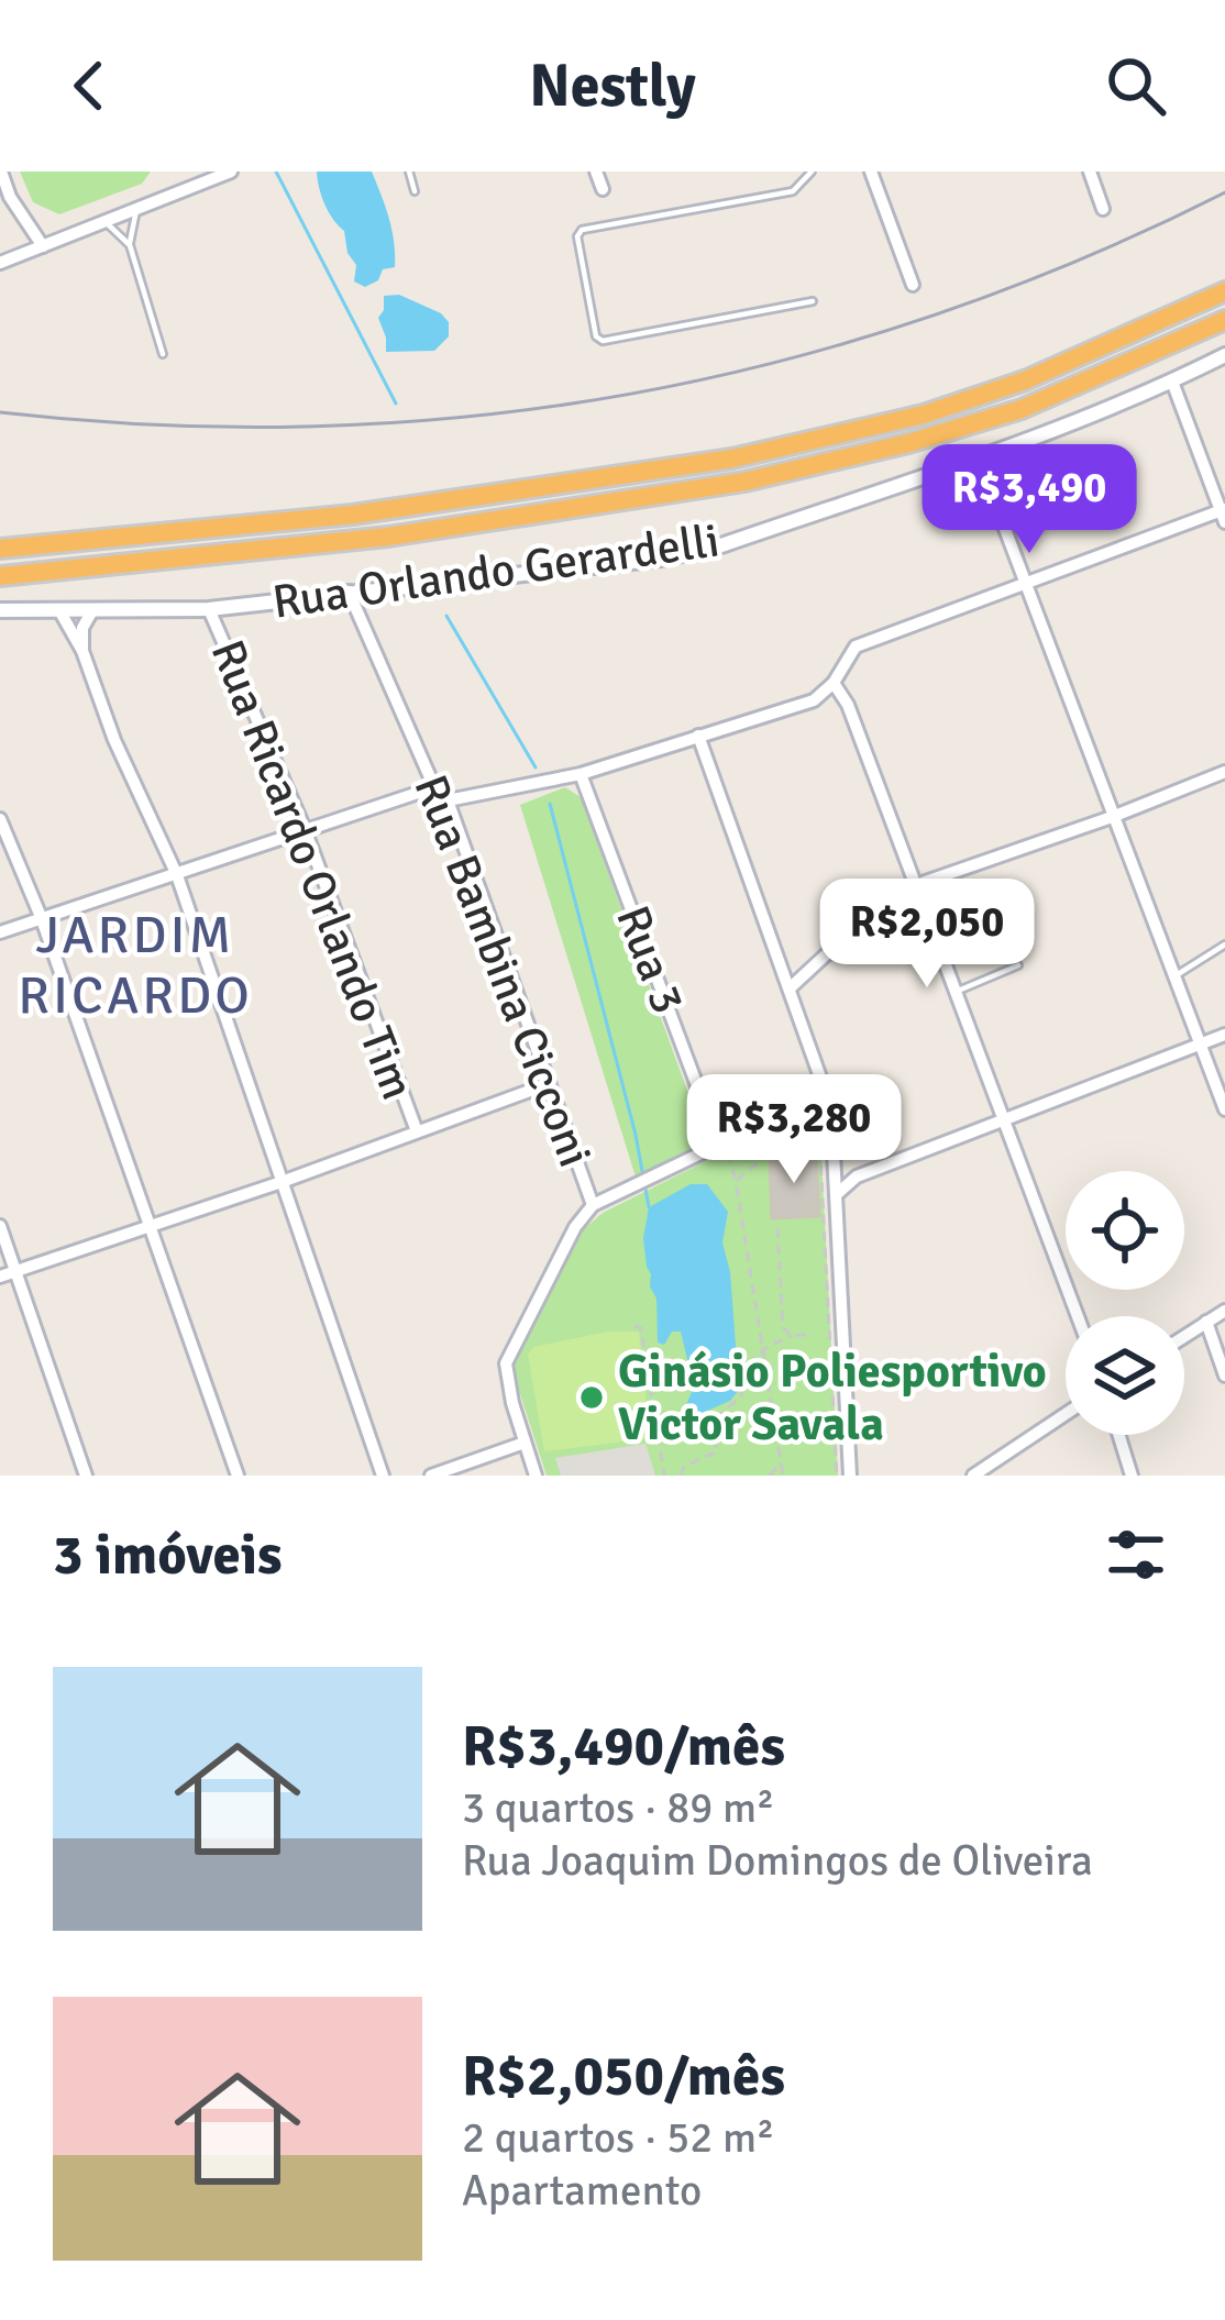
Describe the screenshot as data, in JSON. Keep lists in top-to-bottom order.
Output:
{
  "streets": {
    "street": [
      "Rua Orlando Gerardelli",
      "Rua Ricardo Orlando Tim",
      "Rua 3",
      "Rua Bambina Cicconi"
    ]
  },
  "crossings": [
    ["Rua Orlando Gerardelli", "Rua Ricardo Orlando Tim"],
    ["Rua Orlando Gerardelli", "Rua Bambina Cicconi"]
  ],
  "districts": ["JARDIM RICARDO"],
  "places": ["Ginásio Poliesportivo Victor Savala"],
  "page": {
    "header": "Nestly",
    "price": ["R$3,490", "R$2,050", "R$3,280"],
    "heading": "3 imóveis",
    "list": [
      {
        "name": "R$3,490/mês",
        "note": "3 quartos · 89 m² · Rua Joaquim Domingos de Oliveira"
      },
      {
        "name": "R$2,050/mês",
        "note": "2 quartos · 52 m² · Apartamento"
      }
    ]
  }
}
